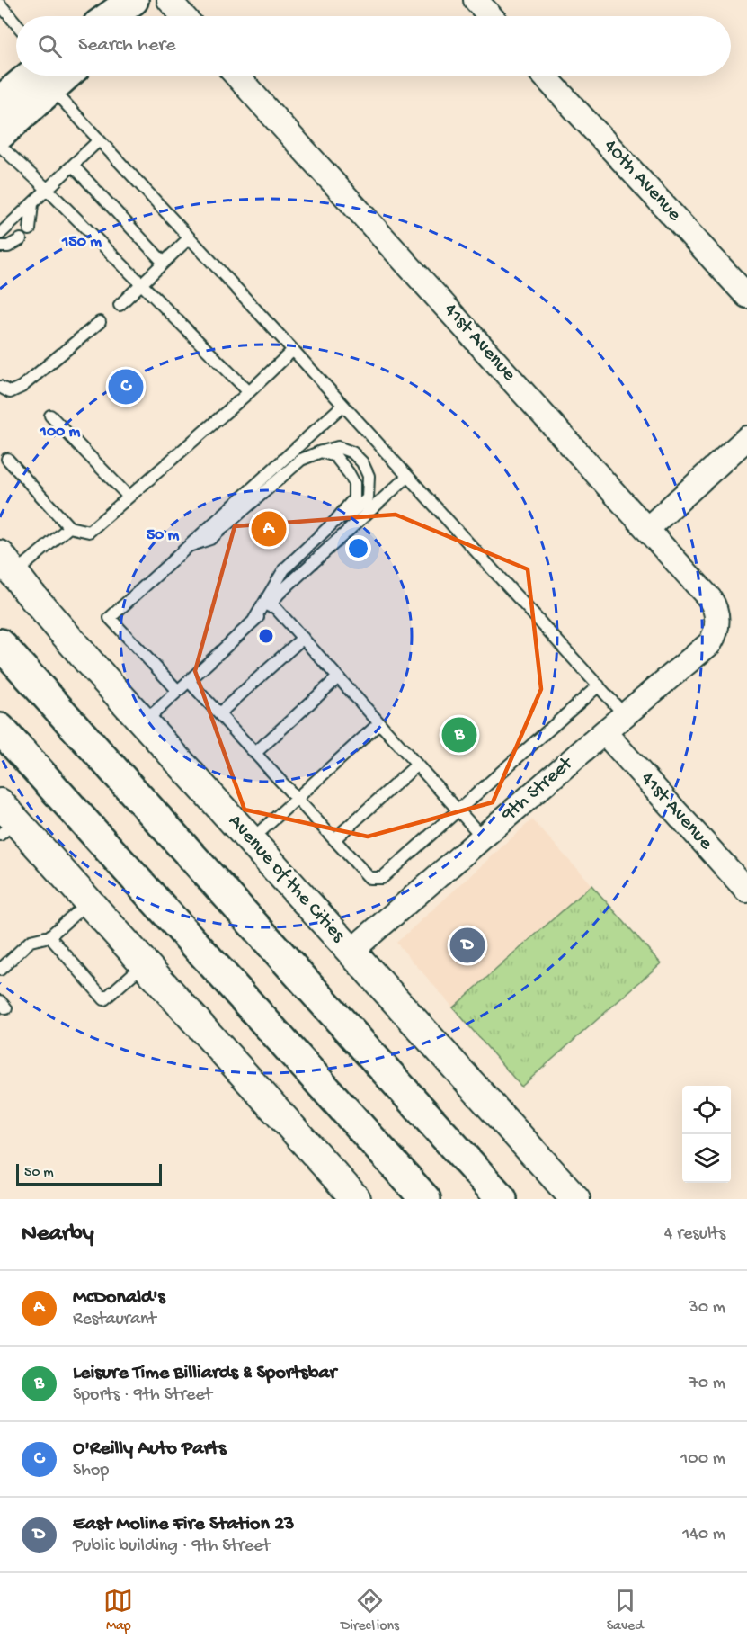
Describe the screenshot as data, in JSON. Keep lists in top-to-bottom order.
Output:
{
  "streets": {
    "street": [
      "40th Avenue",
      "41st Avenue",
      "9th Street",
      "Avenue of the Cities"
    ]
  },
  "crossings": [
    ["41st Avenue", "9th Street"],
    ["9th Street", "Avenue of the Cities"]
  ],
  "scale_bar": "50 m",
  "page": {
    "search": "Search here",
    "pins": [
      "C",
      "A",
      "B",
      "D"
    ],
    "scale": "50 m",
    "heading": ["Nearby", "4 results"],
    "list": [
      {
        "mark": "A",
        "name": "McDonald's",
        "note": "Restaurant",
        "value": "30 m"
      },
      {
        "mark": "B",
        "name": "Leisure Time Billiards & Sportsbar",
        "note": "Sports · 9th Street",
        "value": "70 m"
      },
      {
        "mark": "C",
        "name": "O'Reilly Auto Parts",
        "note": "Shop",
        "value": "100 m"
      },
      {
        "mark": "D",
        "name": "East Moline Fire Station 23",
        "note": "Public building · 9th Street",
        "value": "140 m"
      }
    ],
    "nav": ["Map", "Directions", "Saved"]
  },
  "rings": ["150 m", "100 m", "50 m"]
}
